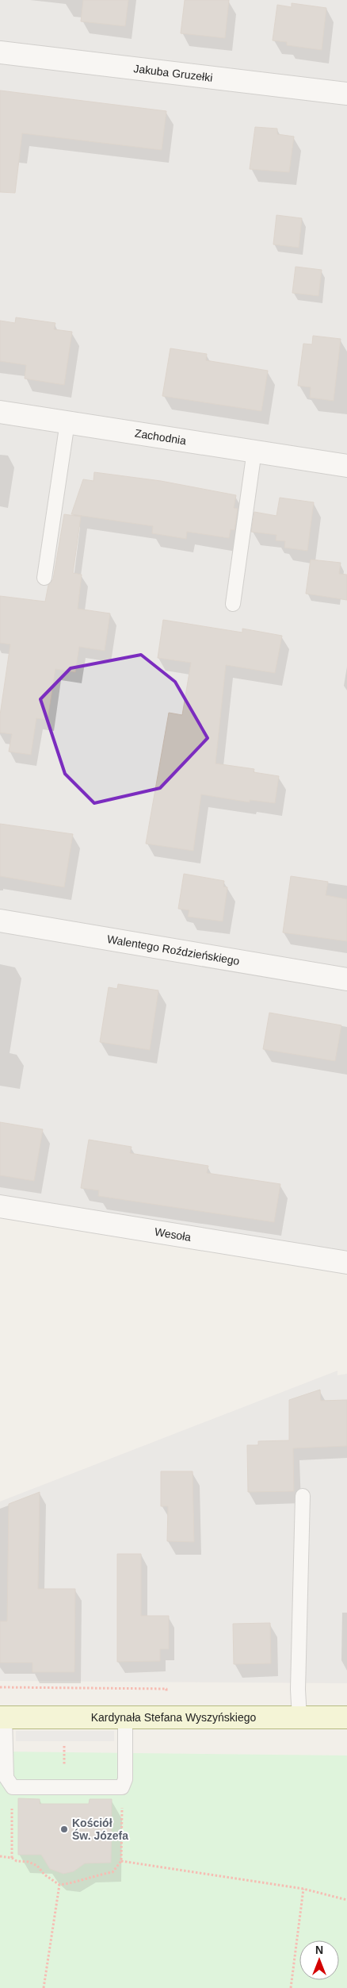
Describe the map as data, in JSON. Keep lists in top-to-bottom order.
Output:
{
  "streets": {
    "street": [
      "Jakuba Gruzełki",
      "Zachodnia",
      "Walentego Roździeńskiego",
      "Wesoła",
      "Kardynała Stefana Wyszyńskiego"
    ]
  },
  "places": ["Kościół Św. Józefa"],
  "north": "top"
}
